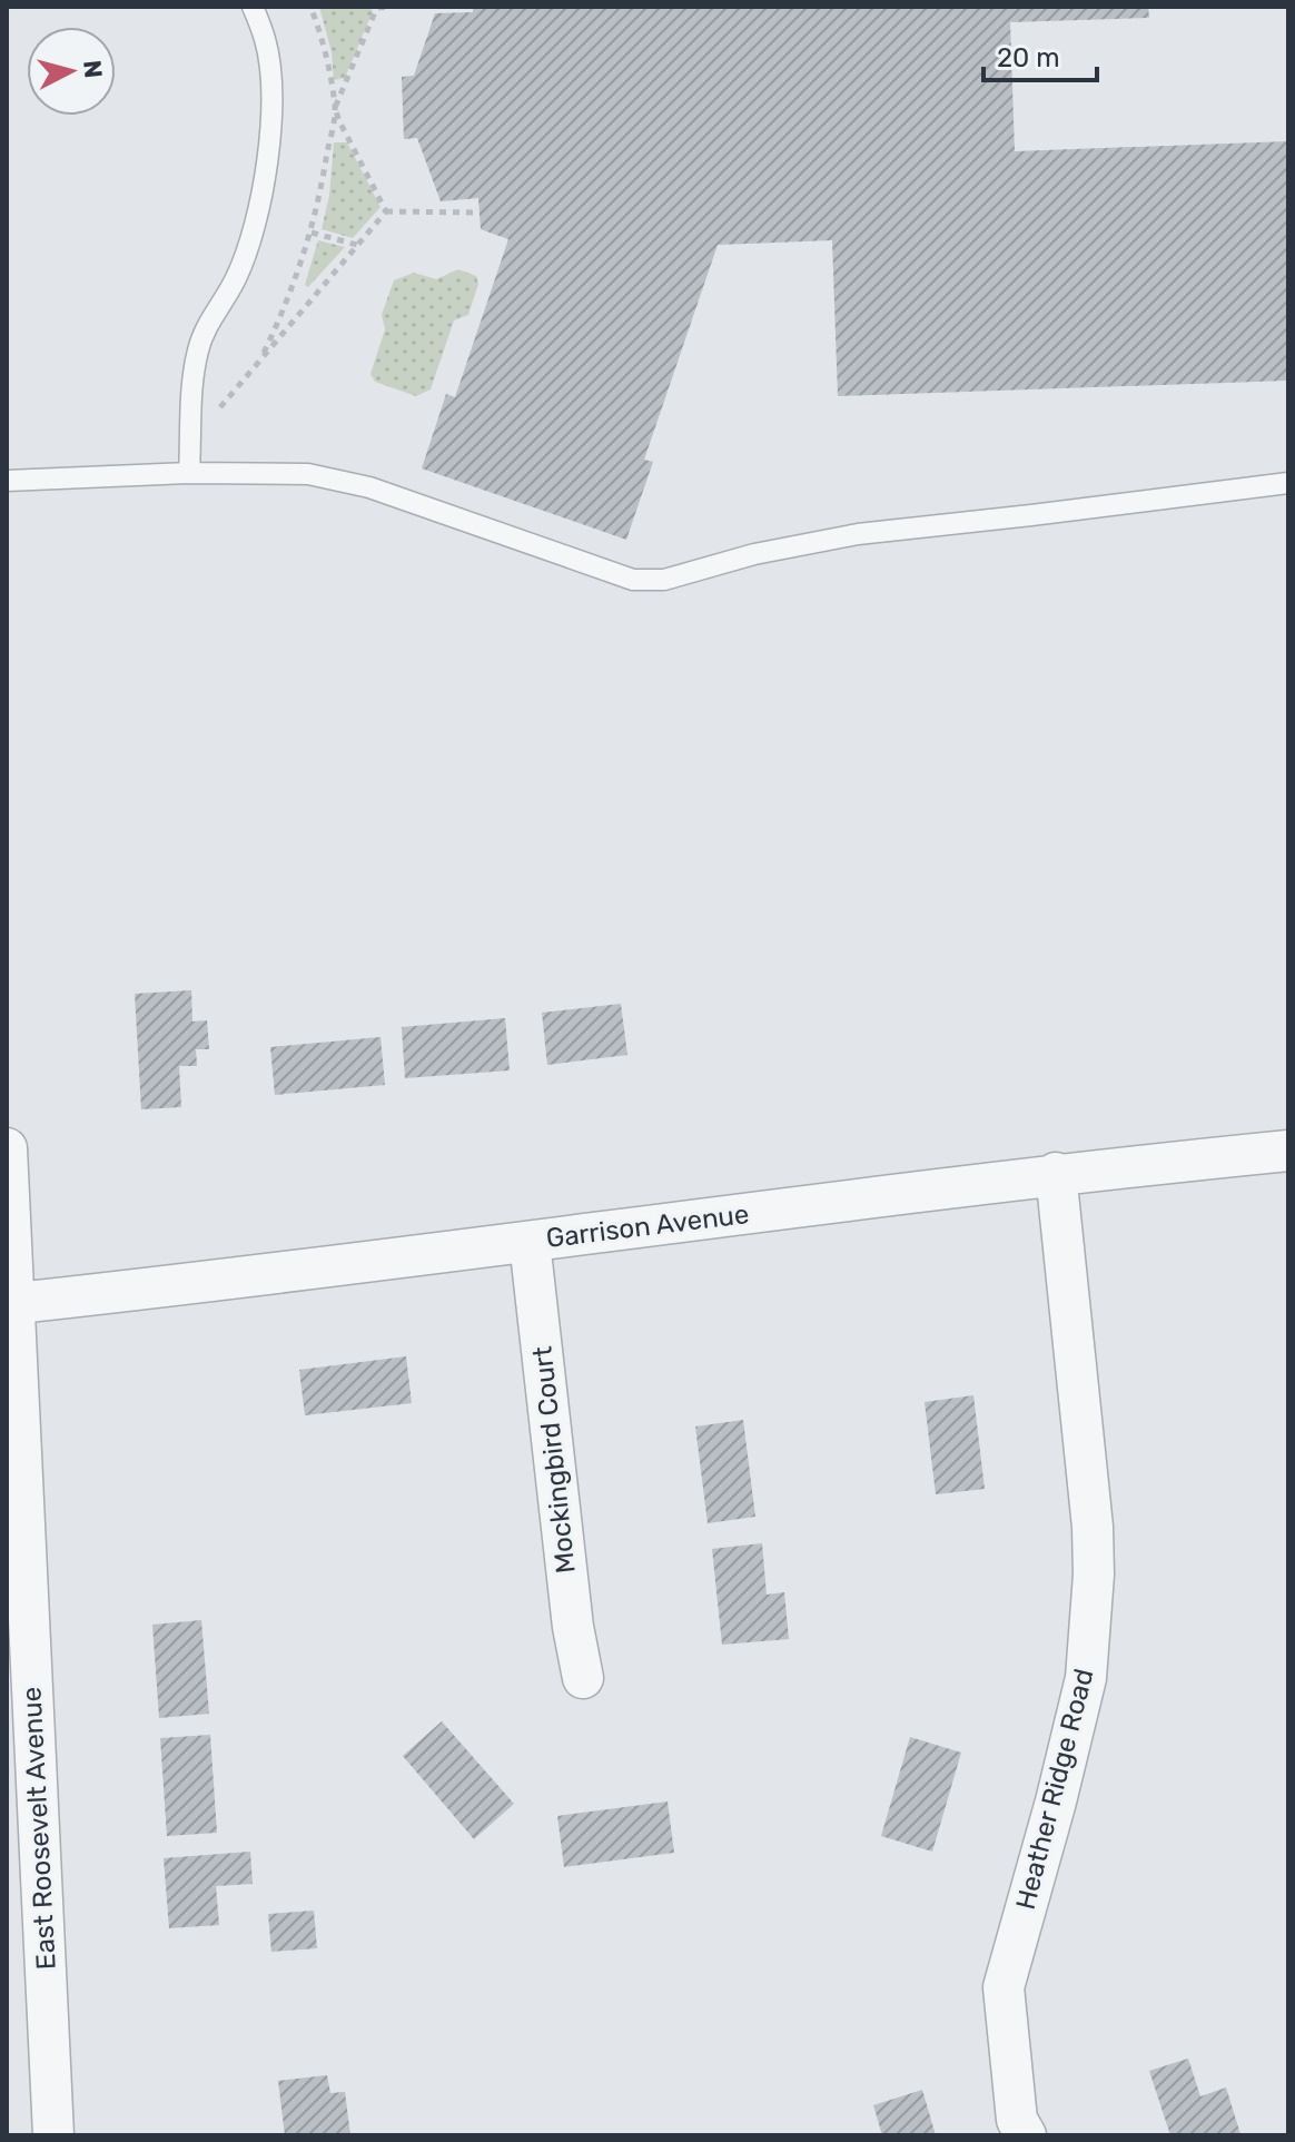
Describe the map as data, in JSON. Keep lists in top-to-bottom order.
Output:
{
  "streets": {
    "street": [
      "Garrison Avenue",
      "Mockingbird Court",
      "Heather Ridge Road",
      "East Roosevelt Avenue"
    ]
  },
  "crossings": [
    ["Garrison Avenue", "Mockingbird Court"],
    ["Garrison Avenue", "Heather Ridge Road"],
    ["Garrison Avenue", "East Roosevelt Avenue"]
  ],
  "scale_bar": "20 m",
  "north": "right"
}
